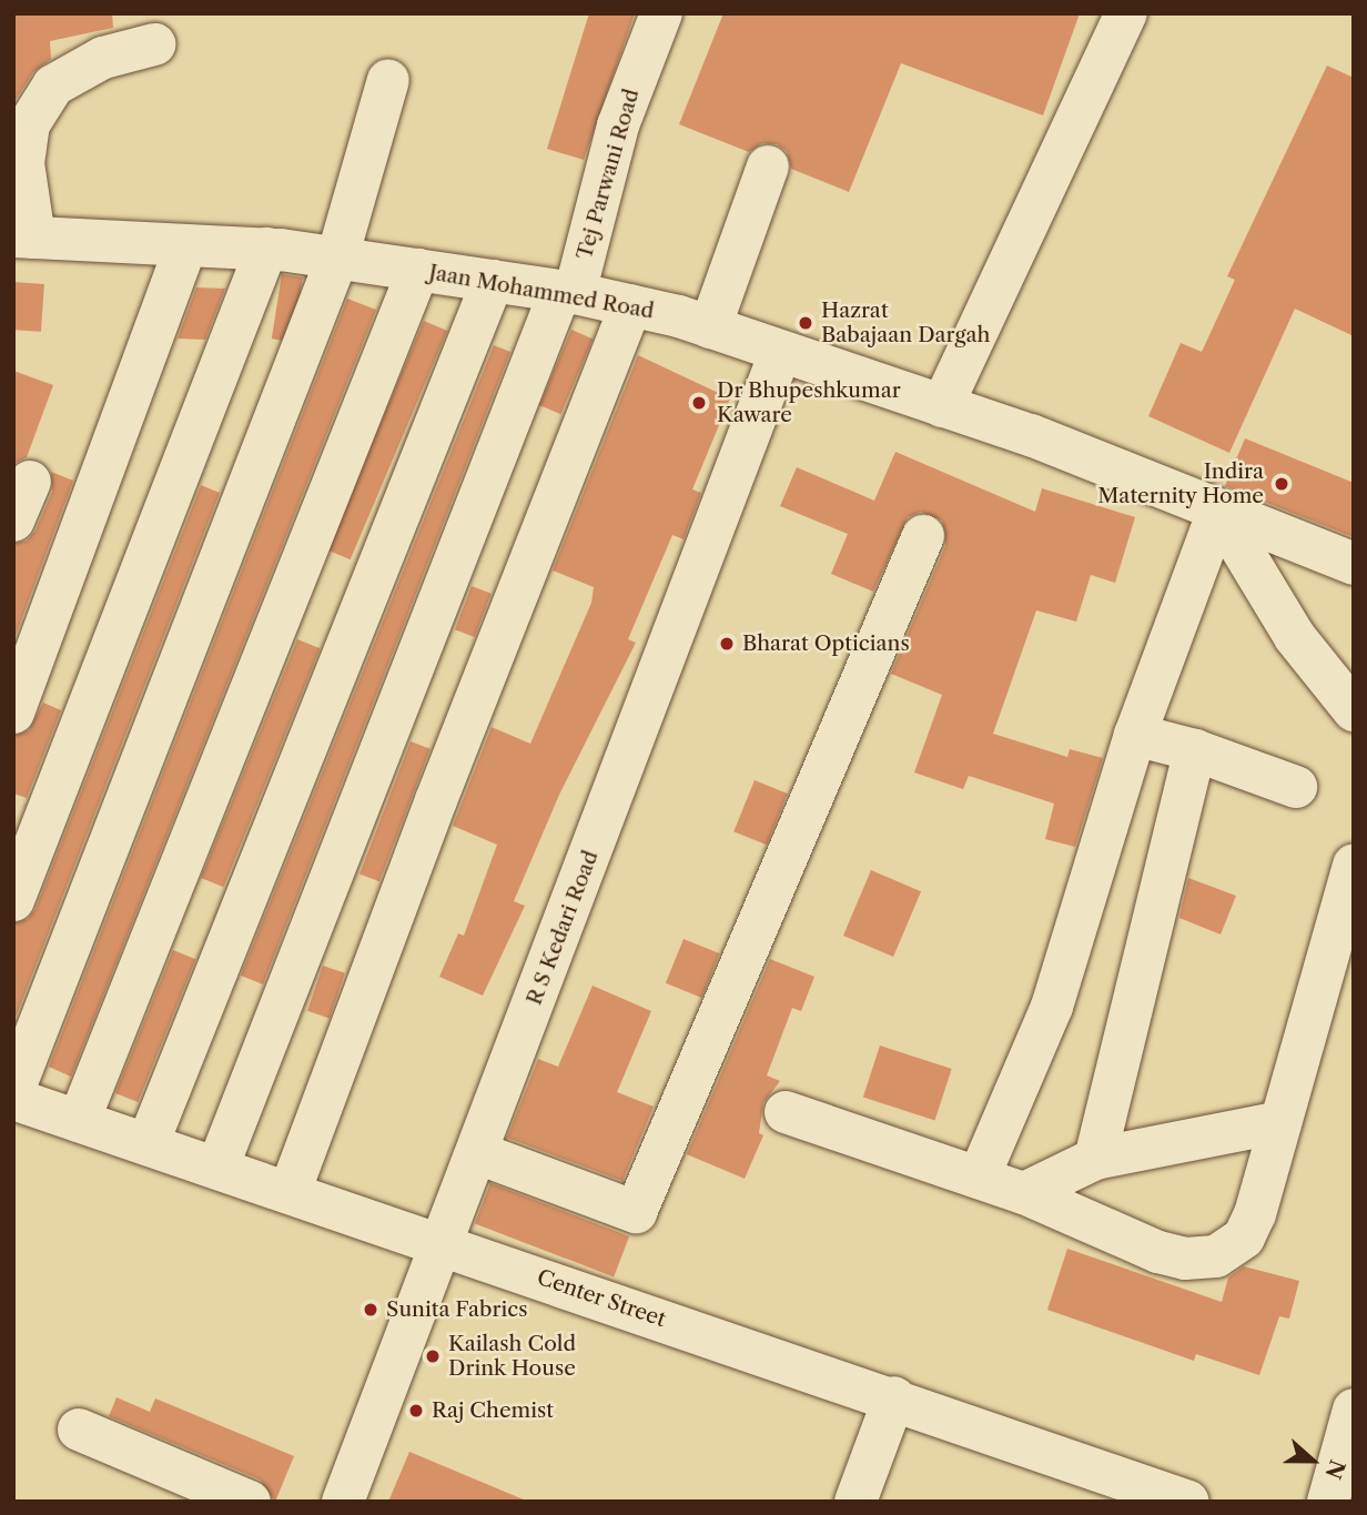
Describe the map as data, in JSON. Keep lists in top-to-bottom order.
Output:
{
  "streets": {
    "street": [
      "Tej Parwani Road",
      "Jaan Mohammed Road",
      "R S Kedari Road",
      "Center Street"
    ]
  },
  "crossings": [
    ["Tej Parwani Road", "Jaan Mohammed Road"],
    ["Tej Parwani Road", "Center Street"],
    ["Jaan Mohammed Road", "R S Kedari Road"],
    ["R S Kedari Road", "Center Street"]
  ],
  "places": [
    "Hazrat Babajaan Dargah",
    "Dr Bhupeshkumar Kaware",
    "Indira Maternity Home",
    "Bharat Opticians",
    "Sunita Fabrics",
    "Kailash Cold Drink House",
    "Raj Chemist"
  ],
  "north": "right"
}
